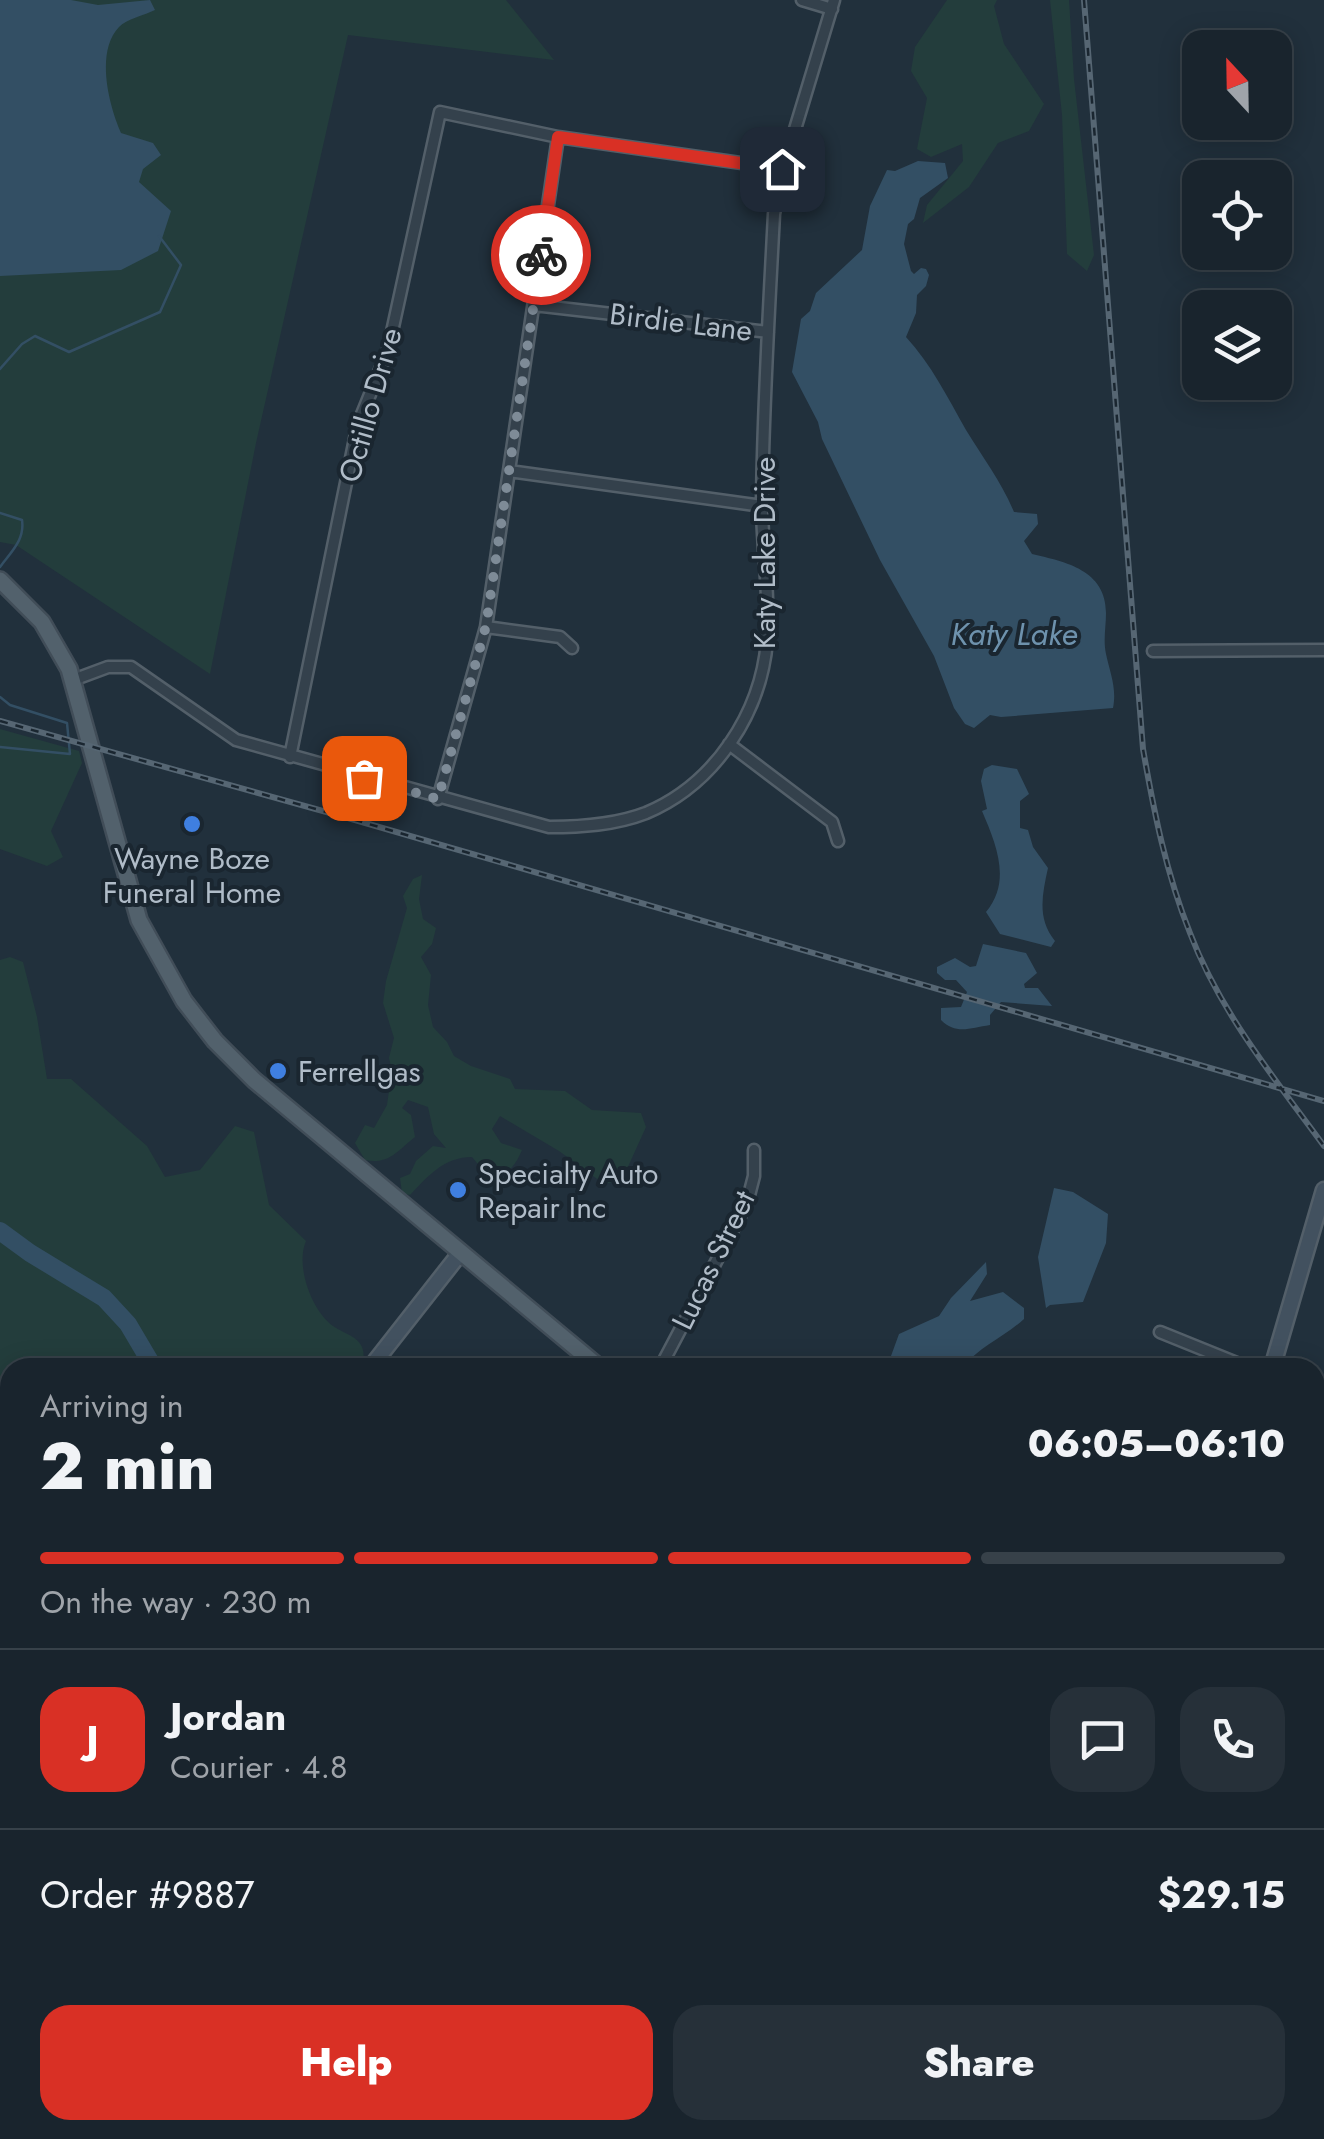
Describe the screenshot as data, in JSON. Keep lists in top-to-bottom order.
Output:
{
  "streets": {
    "street": [
      "Birdie Lane",
      "Octillo Drive",
      "Katy Lake Drive",
      "Lucas Street"
    ]
  },
  "crossings": [
    ["Birdie Lane", "Katy Lake Drive"],
    ["Octillo Drive", "Katy Lake Drive"]
  ],
  "water": ["Katy Lake"],
  "places": ["Wayne Boze Funeral Home", "Ferrellgas", "Specialty Auto Repair Inc"],
  "north": "top",
  "page": {
    "heading": ["2 min", "Arriving in", "06:05–06:10"],
    "panel": [
      "Jordan",
      "Courier · 4.8",
      "Order #9887",
      "$29.15"
    ],
    "bar": "On the way · 230 m",
    "round": "J",
    "buttons": ["Help", "Share"]
  }
}
